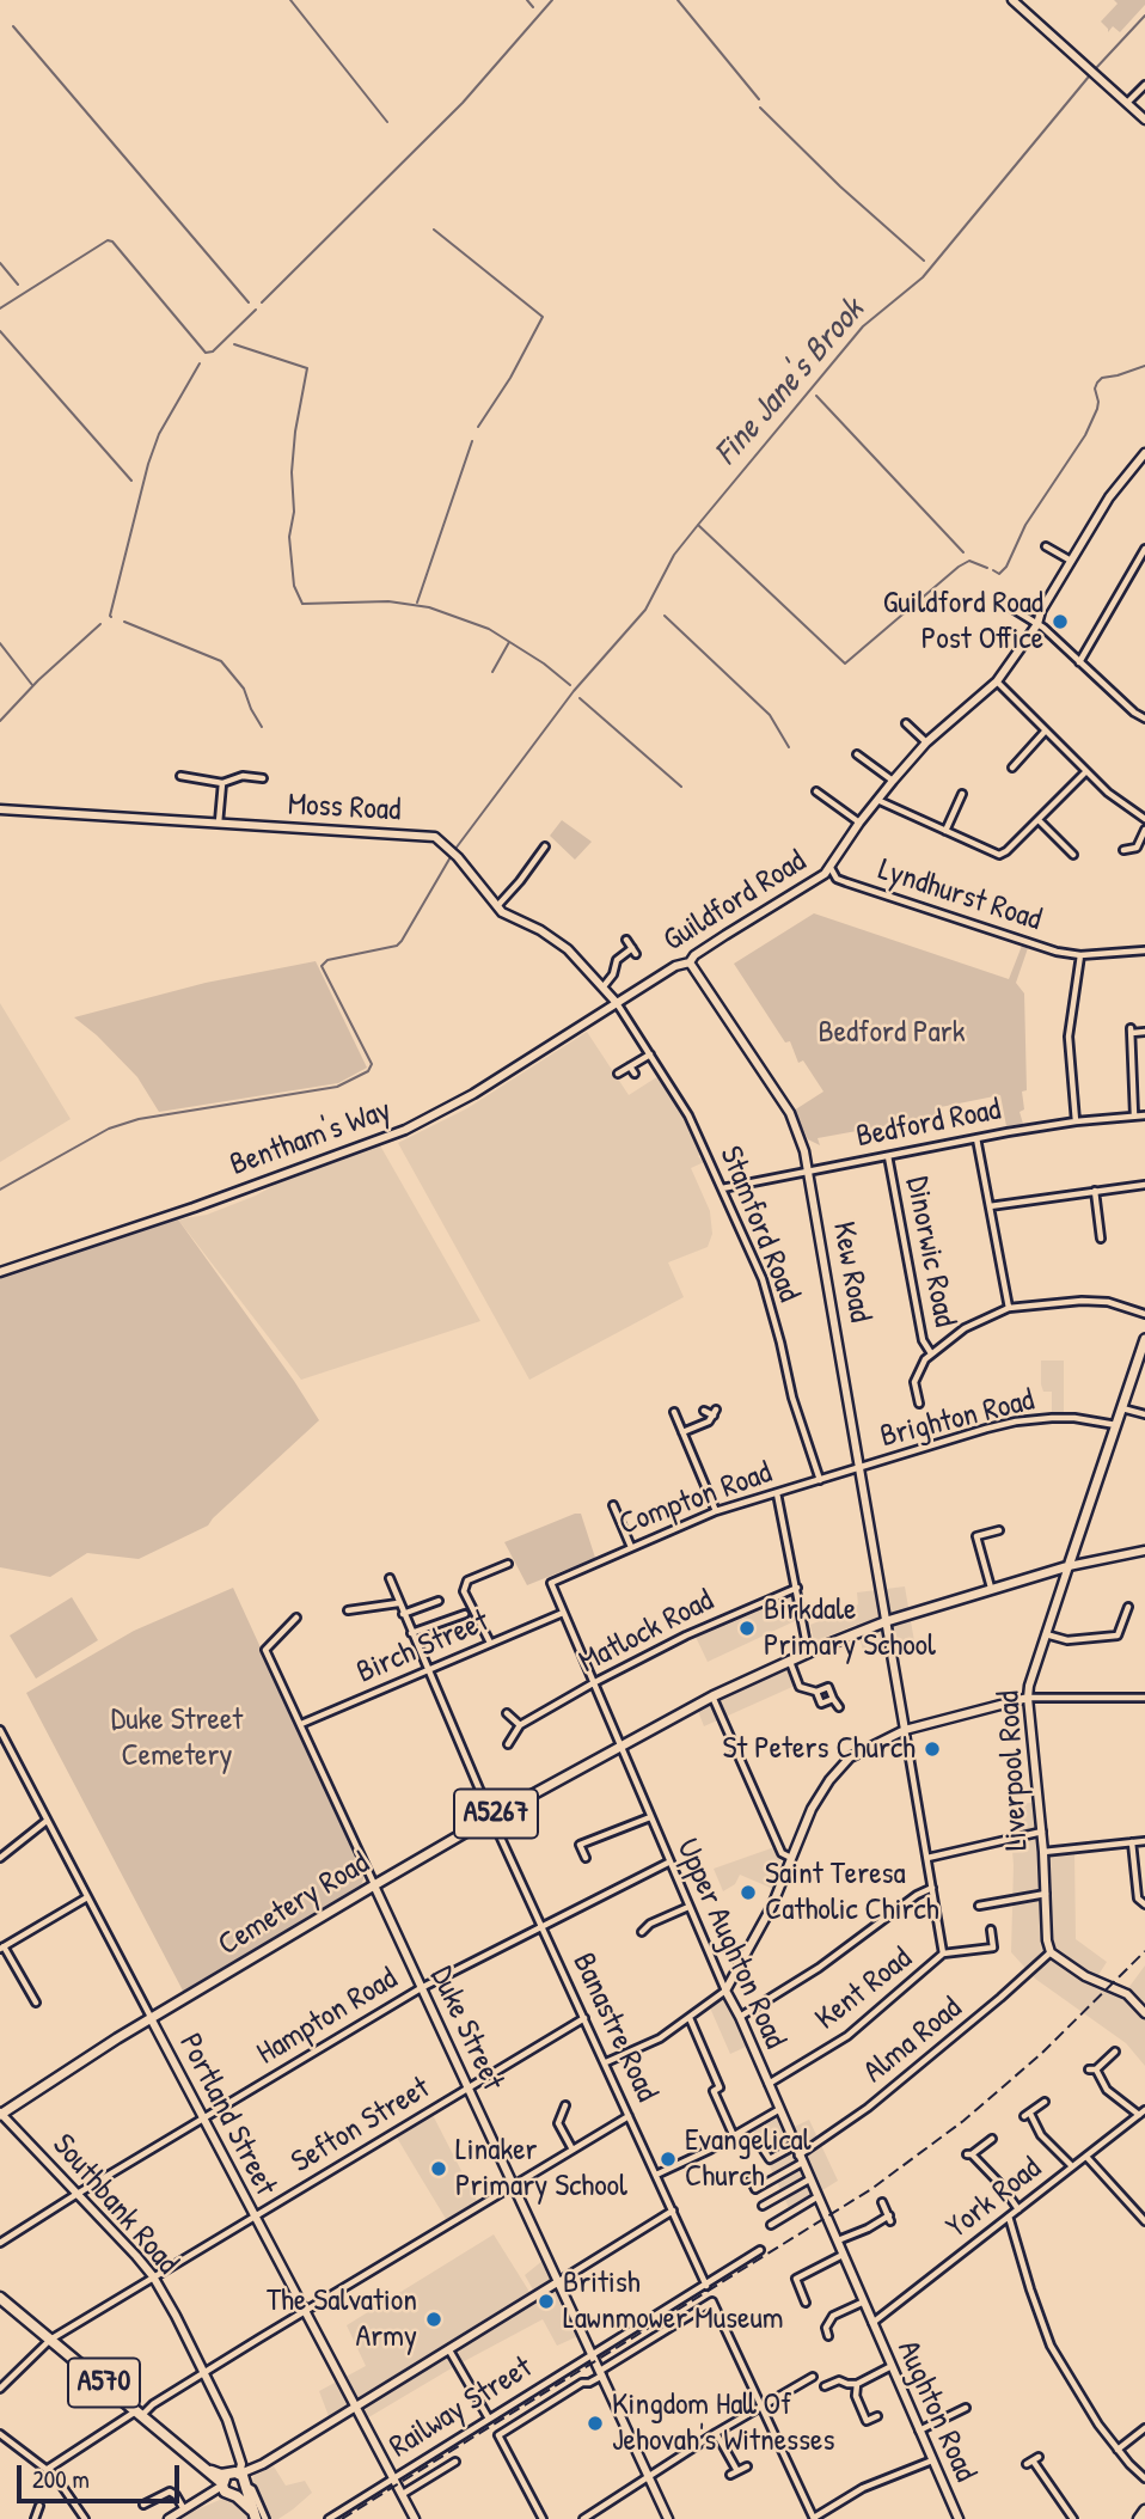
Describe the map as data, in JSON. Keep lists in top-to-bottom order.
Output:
{
  "streets": {
    "highway": ["A570"],
    "main road": ["Liverpool Road", "A5267", "Cemetery Road"],
    "street": [
      "Moss Road",
      "Lyndhurst Road",
      "Guildford Road",
      "Bedford Road",
      "Bentham's Way",
      "Stamford Road",
      "Dinorwic Road",
      "Kew Road",
      "Brighton Road",
      "Compton Road",
      "Matlock Road",
      "Birch Street",
      "Upper Aughton Road",
      "Kent Road",
      "Hampton Road",
      "Banastre Road",
      "Duke Street",
      "Alma Road",
      "Portland Street",
      "Sefton Street",
      "York Road",
      "Southbank Road",
      "Railway Street",
      "Aughton Road"
    ]
  },
  "crossings": [
    ["Moss Road", "Guildford Road"],
    ["Moss Road", "Bentham's Way"],
    ["Moss Road", "Stamford Road"],
    ["Lyndhurst Road", "Guildford Road"],
    ["Guildford Road", "Bentham's Way"],
    ["Guildford Road", "Stamford Road"],
    ["Guildford Road", "Kew Road"],
    ["Bedford Road", "Stamford Road"],
    ["Bedford Road", "Dinorwic Road"],
    ["Bedford Road", "Kew Road"],
    ["Bentham's Way", "Stamford Road"],
    ["Stamford Road", "Compton Road"],
    ["Kew Road", "Brighton Road"],
    ["Kew Road", "Compton Road"],
    ["Kew Road", "A5267"],
    ["Brighton Road", "Compton Road"],
    ["Brighton Road", "Liverpool Road"],
    ["Compton Road", "Upper Aughton Road"],
    ["Matlock Road", "Upper Aughton Road"],
    ["Birch Street", "Upper Aughton Road"],
    ["Birch Street", "Banastre Road"],
    ["Birch Street", "Duke Street"],
    ["Liverpool Road", "A5267"],
    ["Liverpool Road", "Alma Road"],
    ["A5267", "Cemetery Road"],
    ["A5267", "Upper Aughton Road"],
    ["Cemetery Road", "Upper Aughton Road"],
    ["Cemetery Road", "Banastre Road"],
    ["Cemetery Road", "Duke Street"],
    ["Cemetery Road", "Portland Street"],
    ["Cemetery Road", "Southbank Road"],
    ["Upper Aughton Road", "Kent Road"],
    ["Upper Aughton Road", "Hampton Road"],
    ["Upper Aughton Road", "Alma Road"],
    ["Upper Aughton Road", "York Road"],
    ["Upper Aughton Road", "Aughton Road"],
    ["Hampton Road", "Banastre Road"],
    ["Hampton Road", "Duke Street"],
    ["Hampton Road", "Portland Street"],
    ["Hampton Road", "Southbank Road"],
    ["Banastre Road", "Sefton Street"],
    ["Banastre Road", "Railway Street"],
    ["Duke Street", "Sefton Street"],
    ["Duke Street", "Railway Street"],
    ["Portland Street", "Sefton Street"],
    ["Portland Street", "Railway Street"],
    ["Sefton Street", "Southbank Road"],
    ["Sefton Street", "A570"],
    ["York Road", "Aughton Road"],
    ["Southbank Road", "A570"]
  ],
  "water": ["Fine Jane's Brook"],
  "parks": ["Bedford Park", "Duke Street Cemetery"],
  "places": [
    "Guildford Road Post Office",
    "Birkdale Primary School",
    "St Peters Church",
    "Saint Teresa Catholic Chirch",
    "Evangelical Church",
    "Linaker Primary School",
    "British Lawnmower Museum",
    "The Salvation Army",
    "Kingdom Hall Of Jehovah's Witnesses"
  ],
  "scale_bar": "200 m"
}
